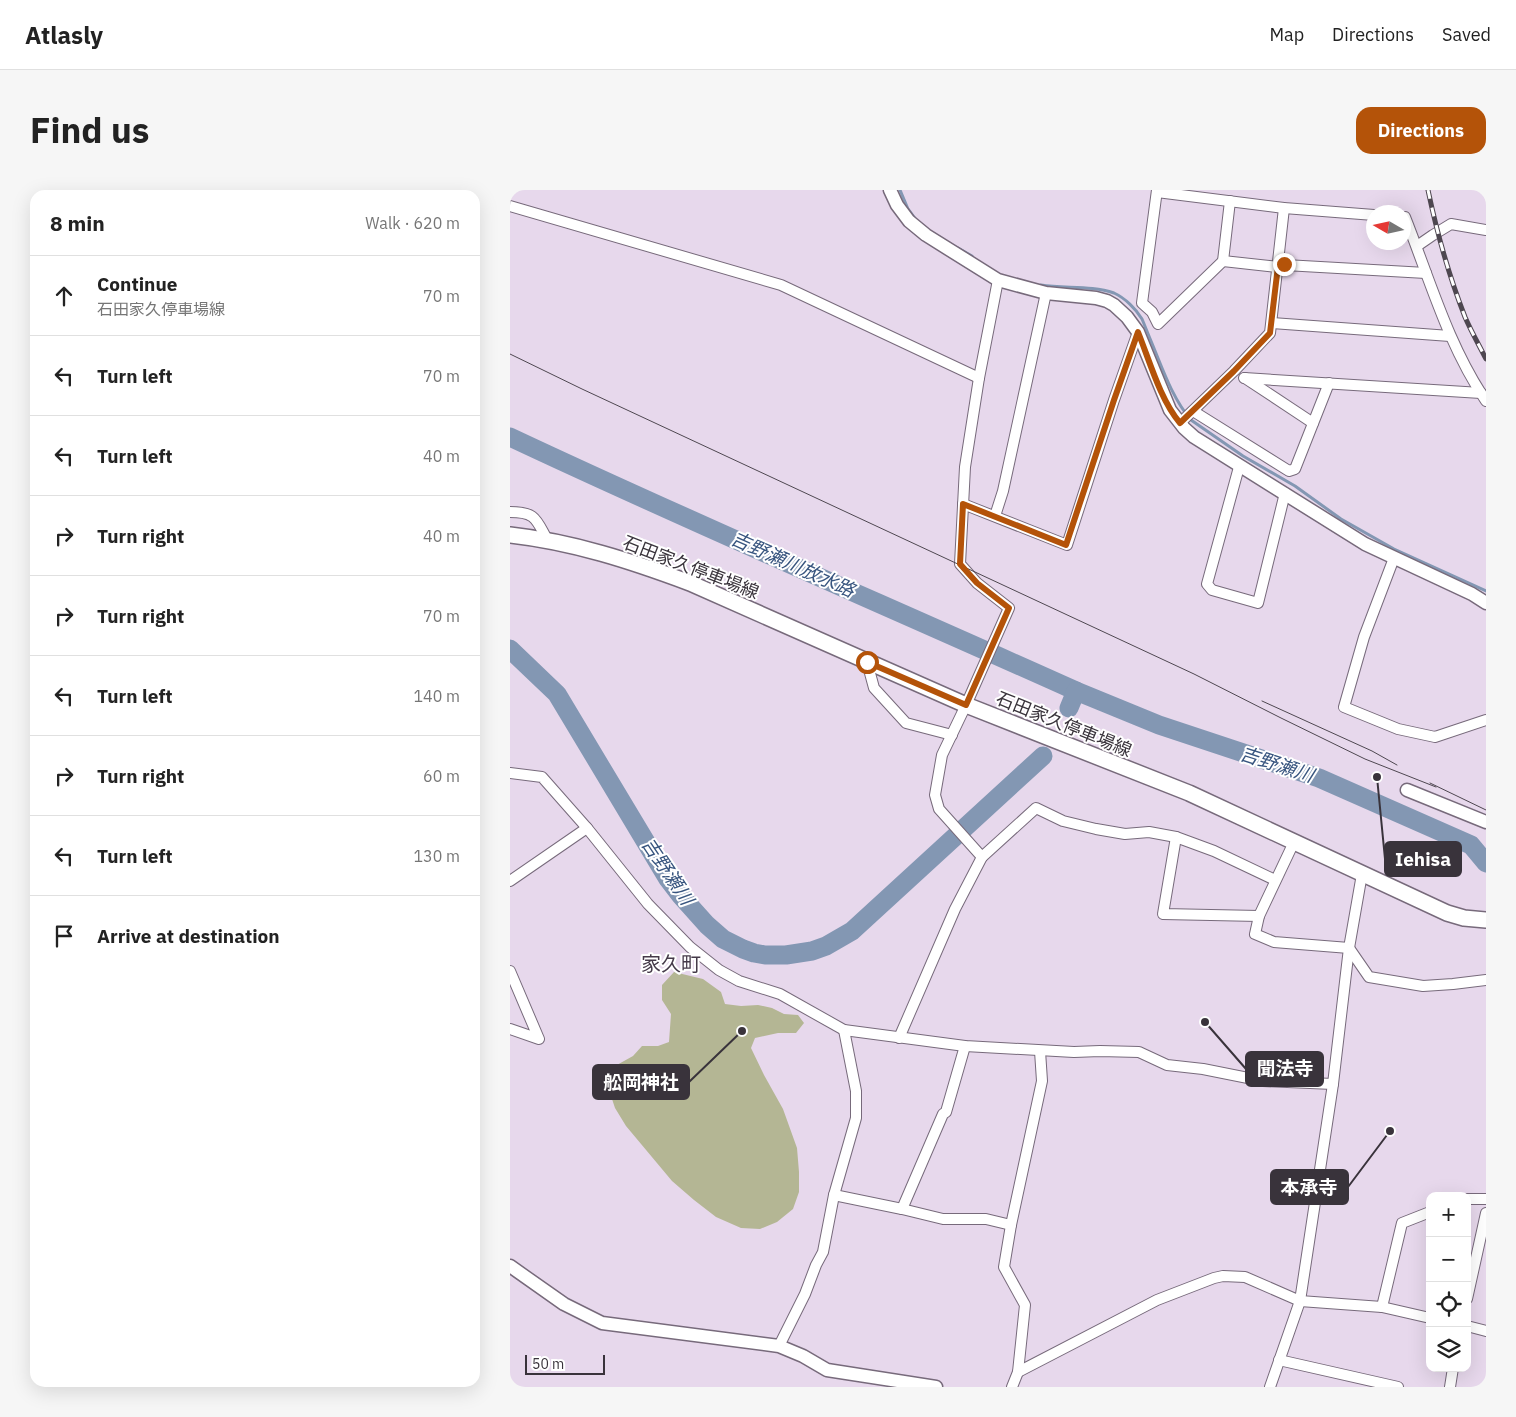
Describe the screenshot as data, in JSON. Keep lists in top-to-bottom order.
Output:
{
  "streets": {
    "main road": ["石田家久停車場線"]
  },
  "districts": ["家久町"],
  "water": ["吉野瀬川放水路", "吉野瀬川"],
  "places": [
    "Iehisa",
    "聞法寺",
    "舩岡神社",
    "本承寺"
  ],
  "scale_bar": "50 m",
  "north": "left",
  "page": {
    "header": "Atlasly",
    "nav": ["Map", "Directions", "Saved"],
    "title": "Find us",
    "buttons": "Directions",
    "heading": ["8 min", "Walk · 620 m"],
    "list": [
      ["Continue", "石田家久停車場線", "70 m"],
      ["Turn left", "70 m"],
      ["Turn left", "40 m"],
      ["Turn right", "40 m"],
      ["Turn right", "70 m"],
      ["Turn left", "140 m"],
      ["Turn right", "60 m"],
      ["Turn left", "130 m"],
      "Arrive at destination"
    ],
    "map_buttons": ["+", "−"],
    "scale": "50 m"
  }
}
